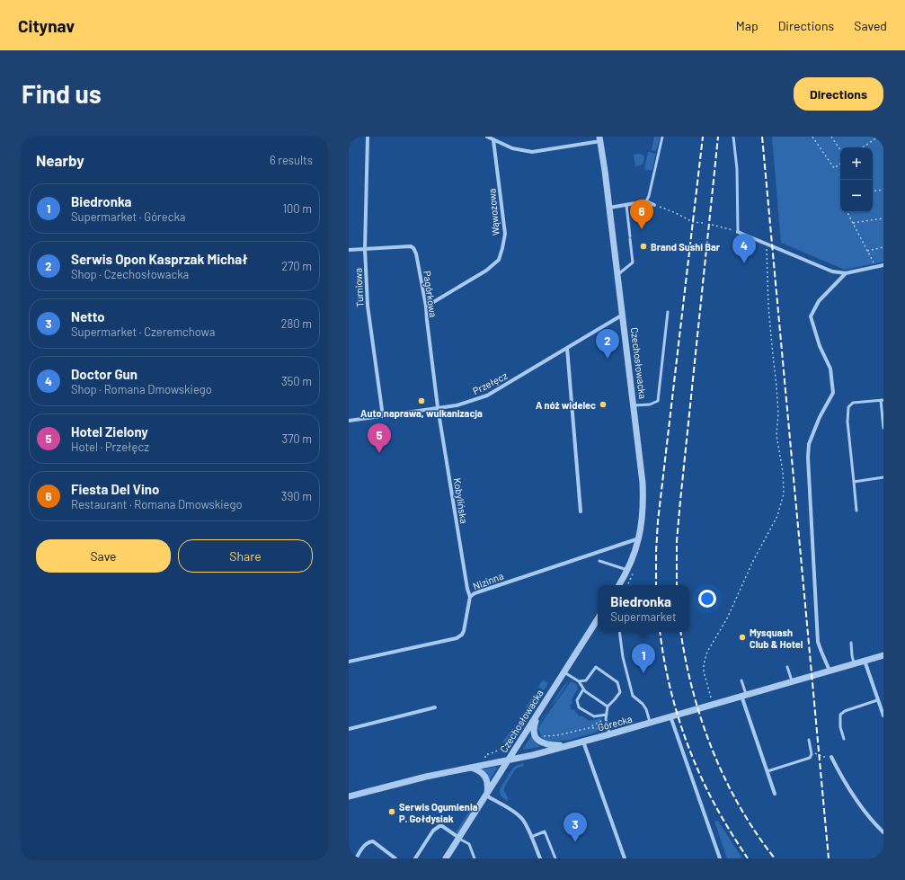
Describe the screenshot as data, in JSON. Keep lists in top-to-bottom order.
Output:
{
  "streets": {
    "street": [
      "Wąwozowa",
      "Turniowa",
      "Pagórkowa",
      "Czechosłowacka",
      "Przełęcz",
      "Kobylińska",
      "Nizinna",
      "Górecka"
    ]
  },
  "crossings": [
    ["Wąwozowa", "Pagórkowa"],
    ["Turniowa", "Pagórkowa"],
    ["Turniowa", "Przełęcz"],
    ["Pagórkowa", "Przełęcz"],
    ["Pagórkowa", "Kobylińska"],
    ["Czechosłowacka", "Przełęcz"],
    ["Czechosłowacka", "Nizinna"],
    ["Czechosłowacka", "Górecka"],
    ["Przełęcz", "Kobylińska"],
    ["Kobylińska", "Nizinna"]
  ],
  "places": [
    "Brand Sushi Bar",
    "Auto naprawa, wulkanizacja",
    "A nóż widelec",
    "Mysquash Club & Hotel",
    "Serwis Ogumienia P. Gołdysiak"
  ],
  "page": {
    "header": "Citynav",
    "nav": ["Map", "Directions", "Saved"],
    "buttons": [
      "Directions",
      ["Save", "Share"]
    ],
    "title": "Find us",
    "heading": ["Nearby", "6 results"],
    "map_buttons": ["+", "−"],
    "list": [
      {
        "mark": "1",
        "name": "Biedronka",
        "note": "Supermarket · Górecka",
        "value": "100 m"
      },
      {
        "mark": "2",
        "name": "Serwis Opon Kasprzak Michał",
        "note": "Shop · Czechosłowacka",
        "value": "270 m"
      },
      {
        "mark": "3",
        "name": "Netto",
        "note": "Supermarket · Czeremchowa",
        "value": "280 m"
      },
      {
        "mark": "4",
        "name": "Doctor Gun",
        "note": "Shop · Romana Dmowskiego",
        "value": "350 m"
      },
      {
        "mark": "5",
        "name": "Hotel Zielony",
        "note": "Hotel · Przełęcz",
        "value": "370 m"
      },
      {
        "mark": "6",
        "name": "Fiesta Del Vino",
        "note": "Restaurant · Romana Dmowskiego",
        "value": "390 m"
      }
    ],
    "pins": [
      "6",
      "4",
      "2",
      "5",
      "1",
      "3"
    ],
    "popup": ["Biedronka", "Supermarket"]
  }
}
